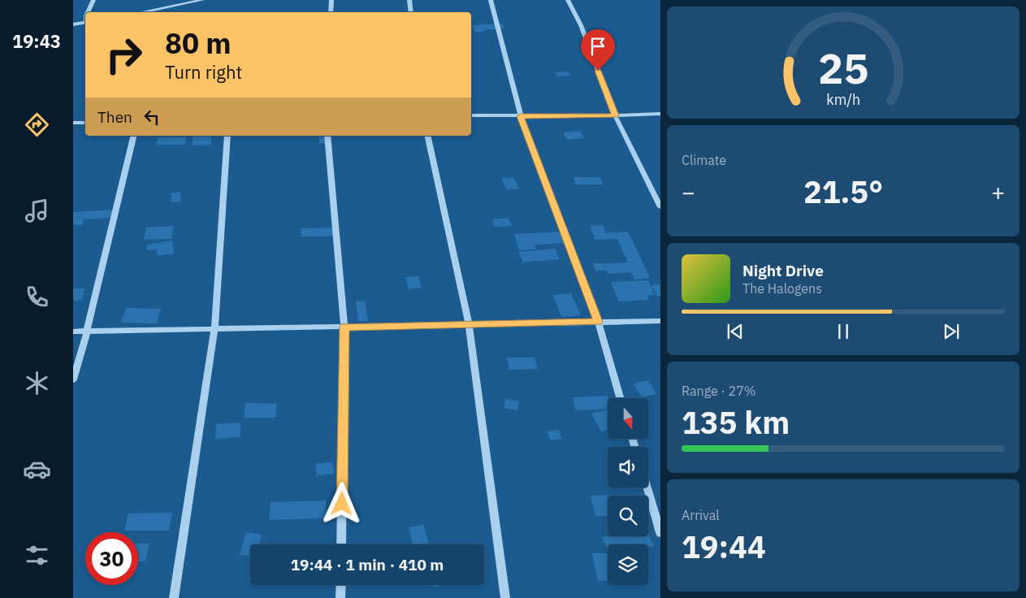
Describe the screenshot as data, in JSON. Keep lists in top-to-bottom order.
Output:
{
  "north": "bottom",
  "page": {
    "tabs": "19:43",
    "turn": ["80 m", "Turn right"],
    "then": "Then",
    "tile": [
      "Climate",
      ["Range · 27%", "135 km"],
      ["Arrival", "19:44"]
    ],
    "heat": ["−", "21.5°", "+"],
    "song": ["Night Drive", "The Halogens"],
    "limit": "30",
    "trip": "19:44 · 1 min · 410 m",
    "gauge": ["25", "km/h"]
  }
}
